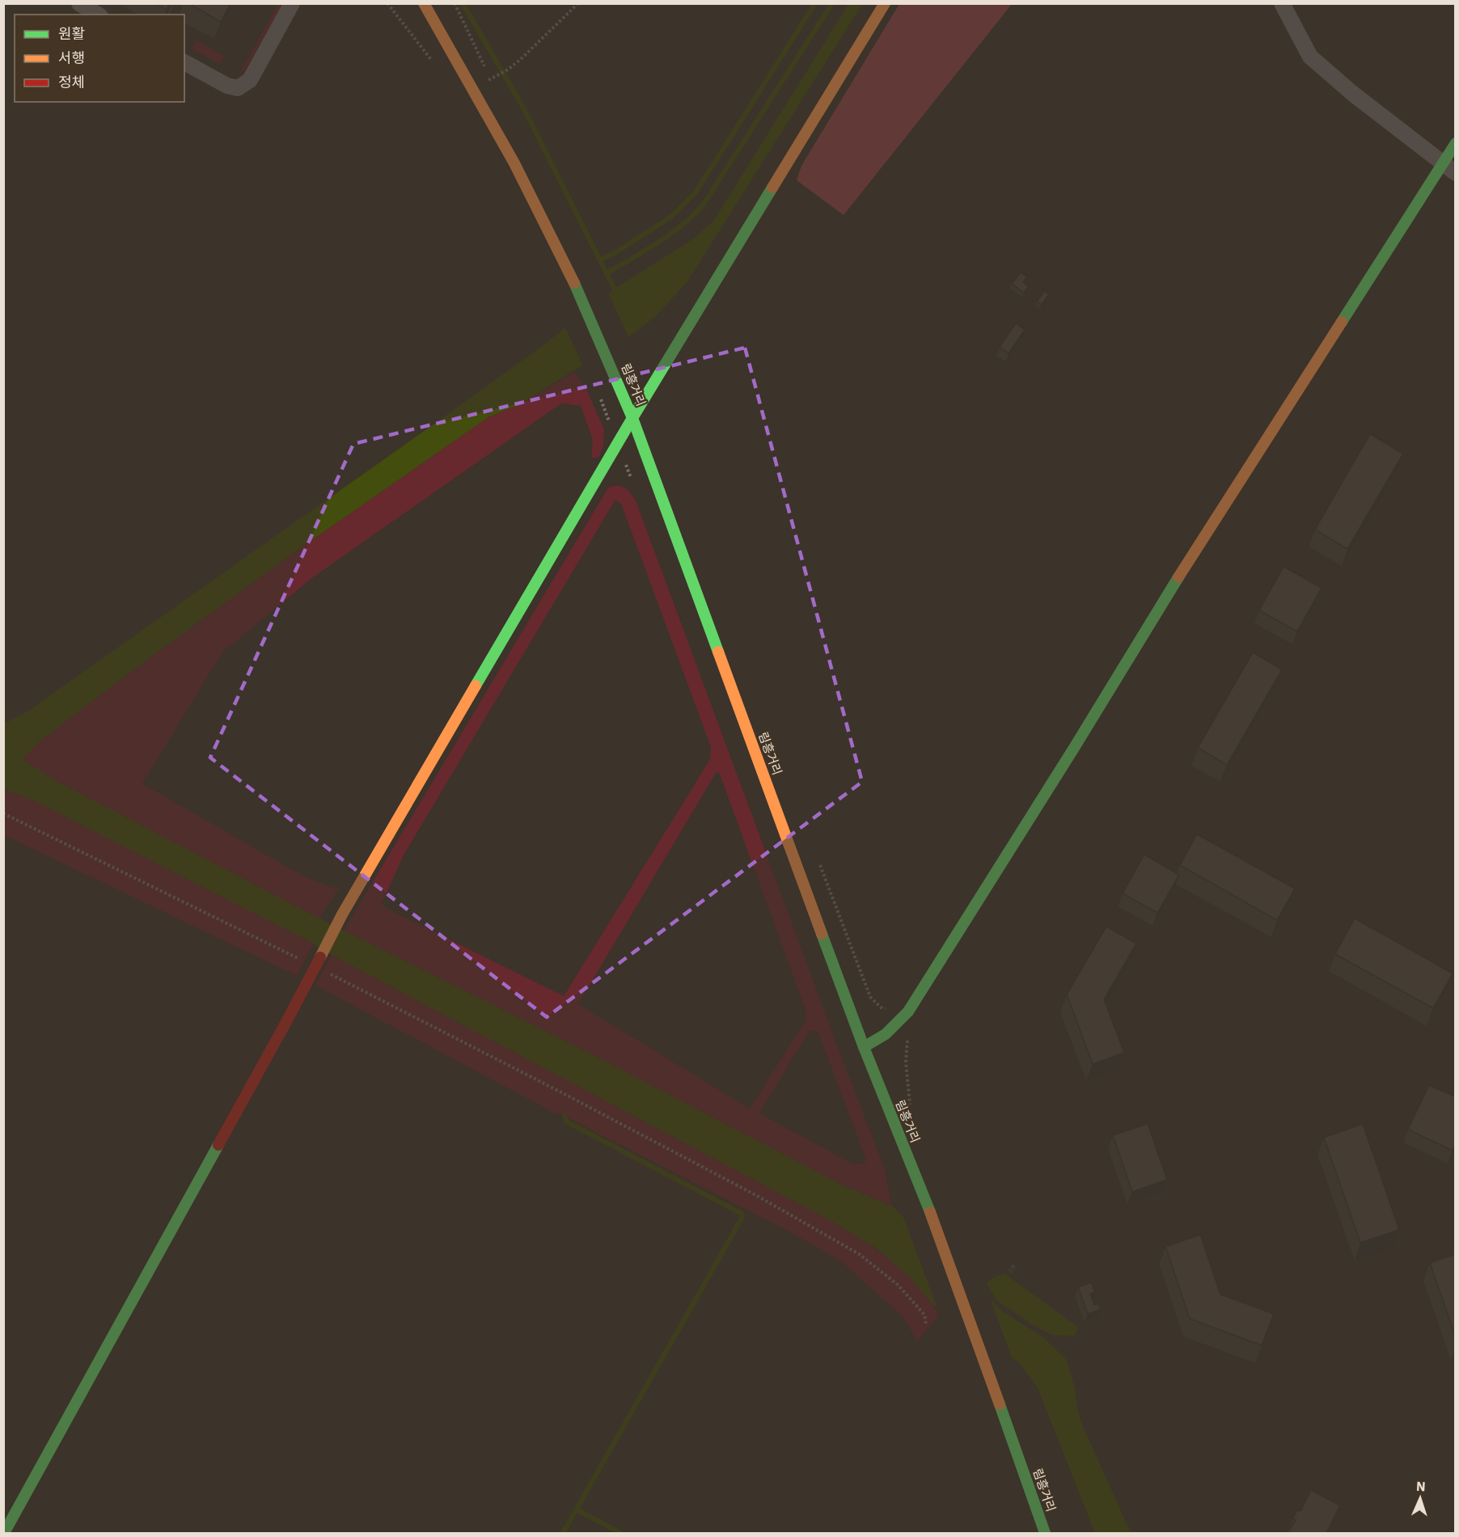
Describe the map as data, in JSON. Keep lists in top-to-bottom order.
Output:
{
  "streets": {
    "street": ["림흥거리"]
  },
  "legend": ["원활", "서행", "정체"],
  "north": "top"
}
